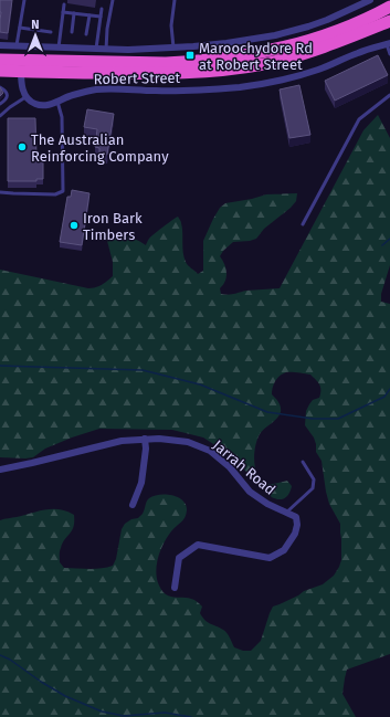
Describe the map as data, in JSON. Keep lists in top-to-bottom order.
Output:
{
  "streets": {
    "street": ["Robert Street", "Jarrah Road"]
  },
  "places": {
    "transit": ["Maroochydore Rd at Robert Street"],
    "other": ["The Australian Reinforcing Company", "Iron Bark Timbers"]
  },
  "north": "top"
}
